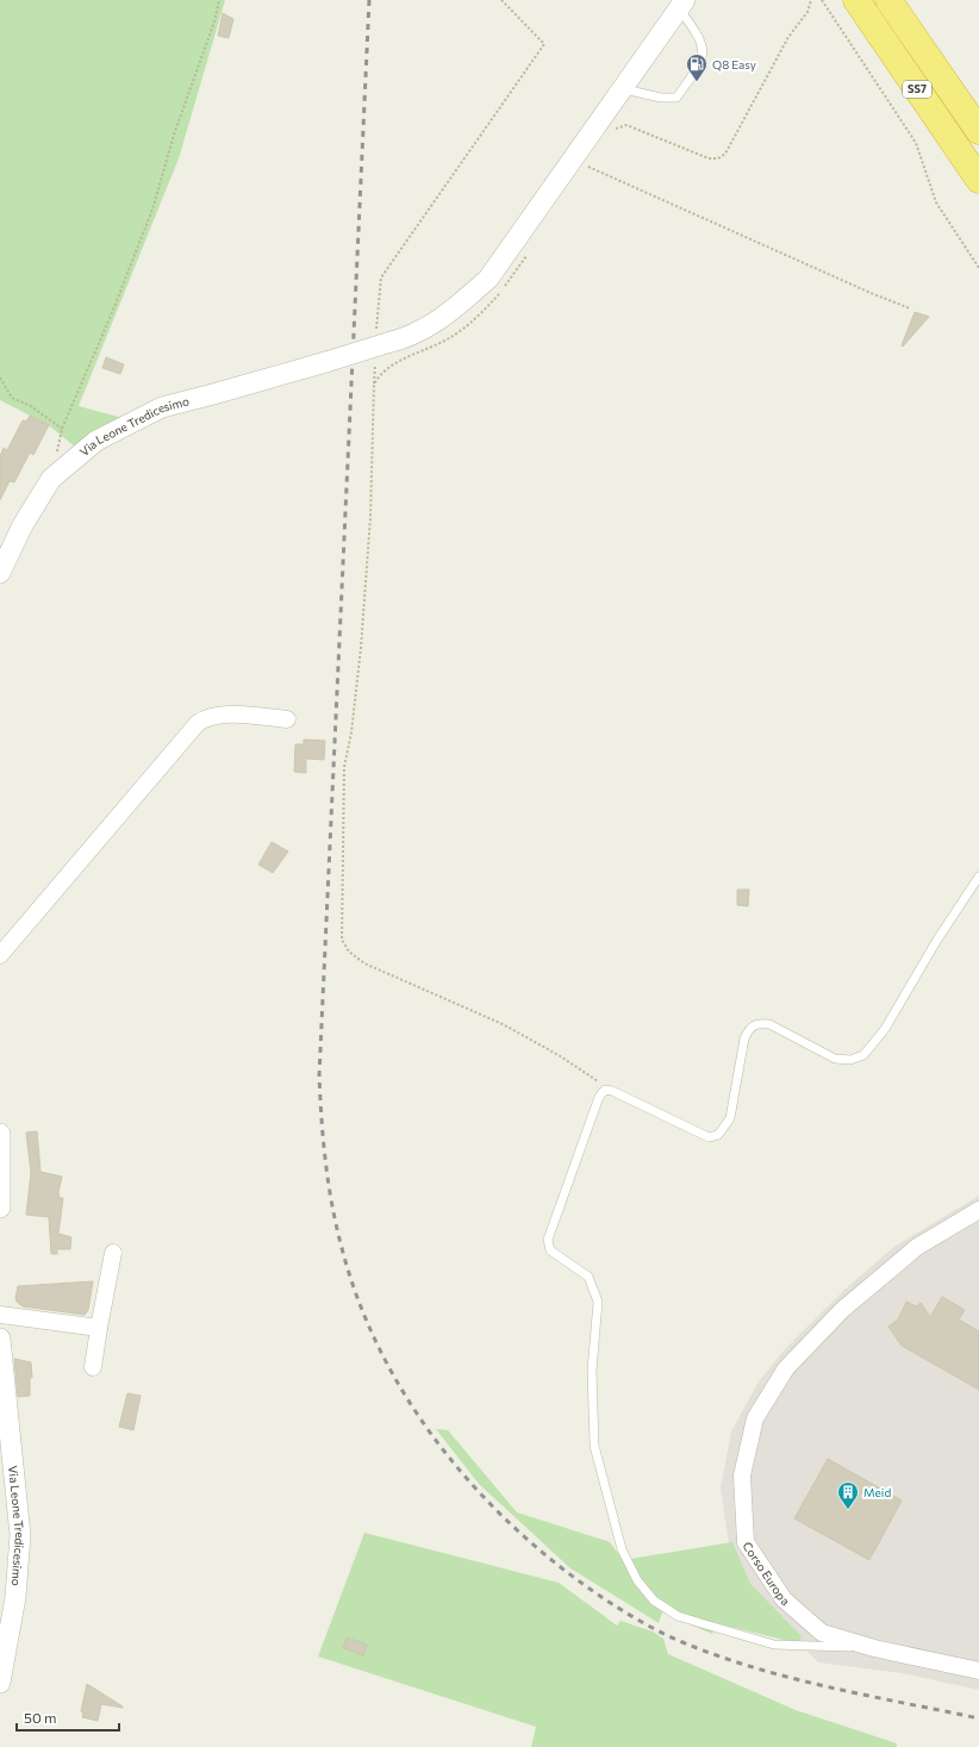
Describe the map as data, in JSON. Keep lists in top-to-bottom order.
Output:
{
  "streets": {
    "highway": ["SS7"],
    "street": ["Via Leone Tredicesimo", "Corso Europa"]
  },
  "places": {
    "fuel station": ["Q8 Easy"],
    "building": ["Meid"]
  },
  "scale_bar": "50 m"
}
